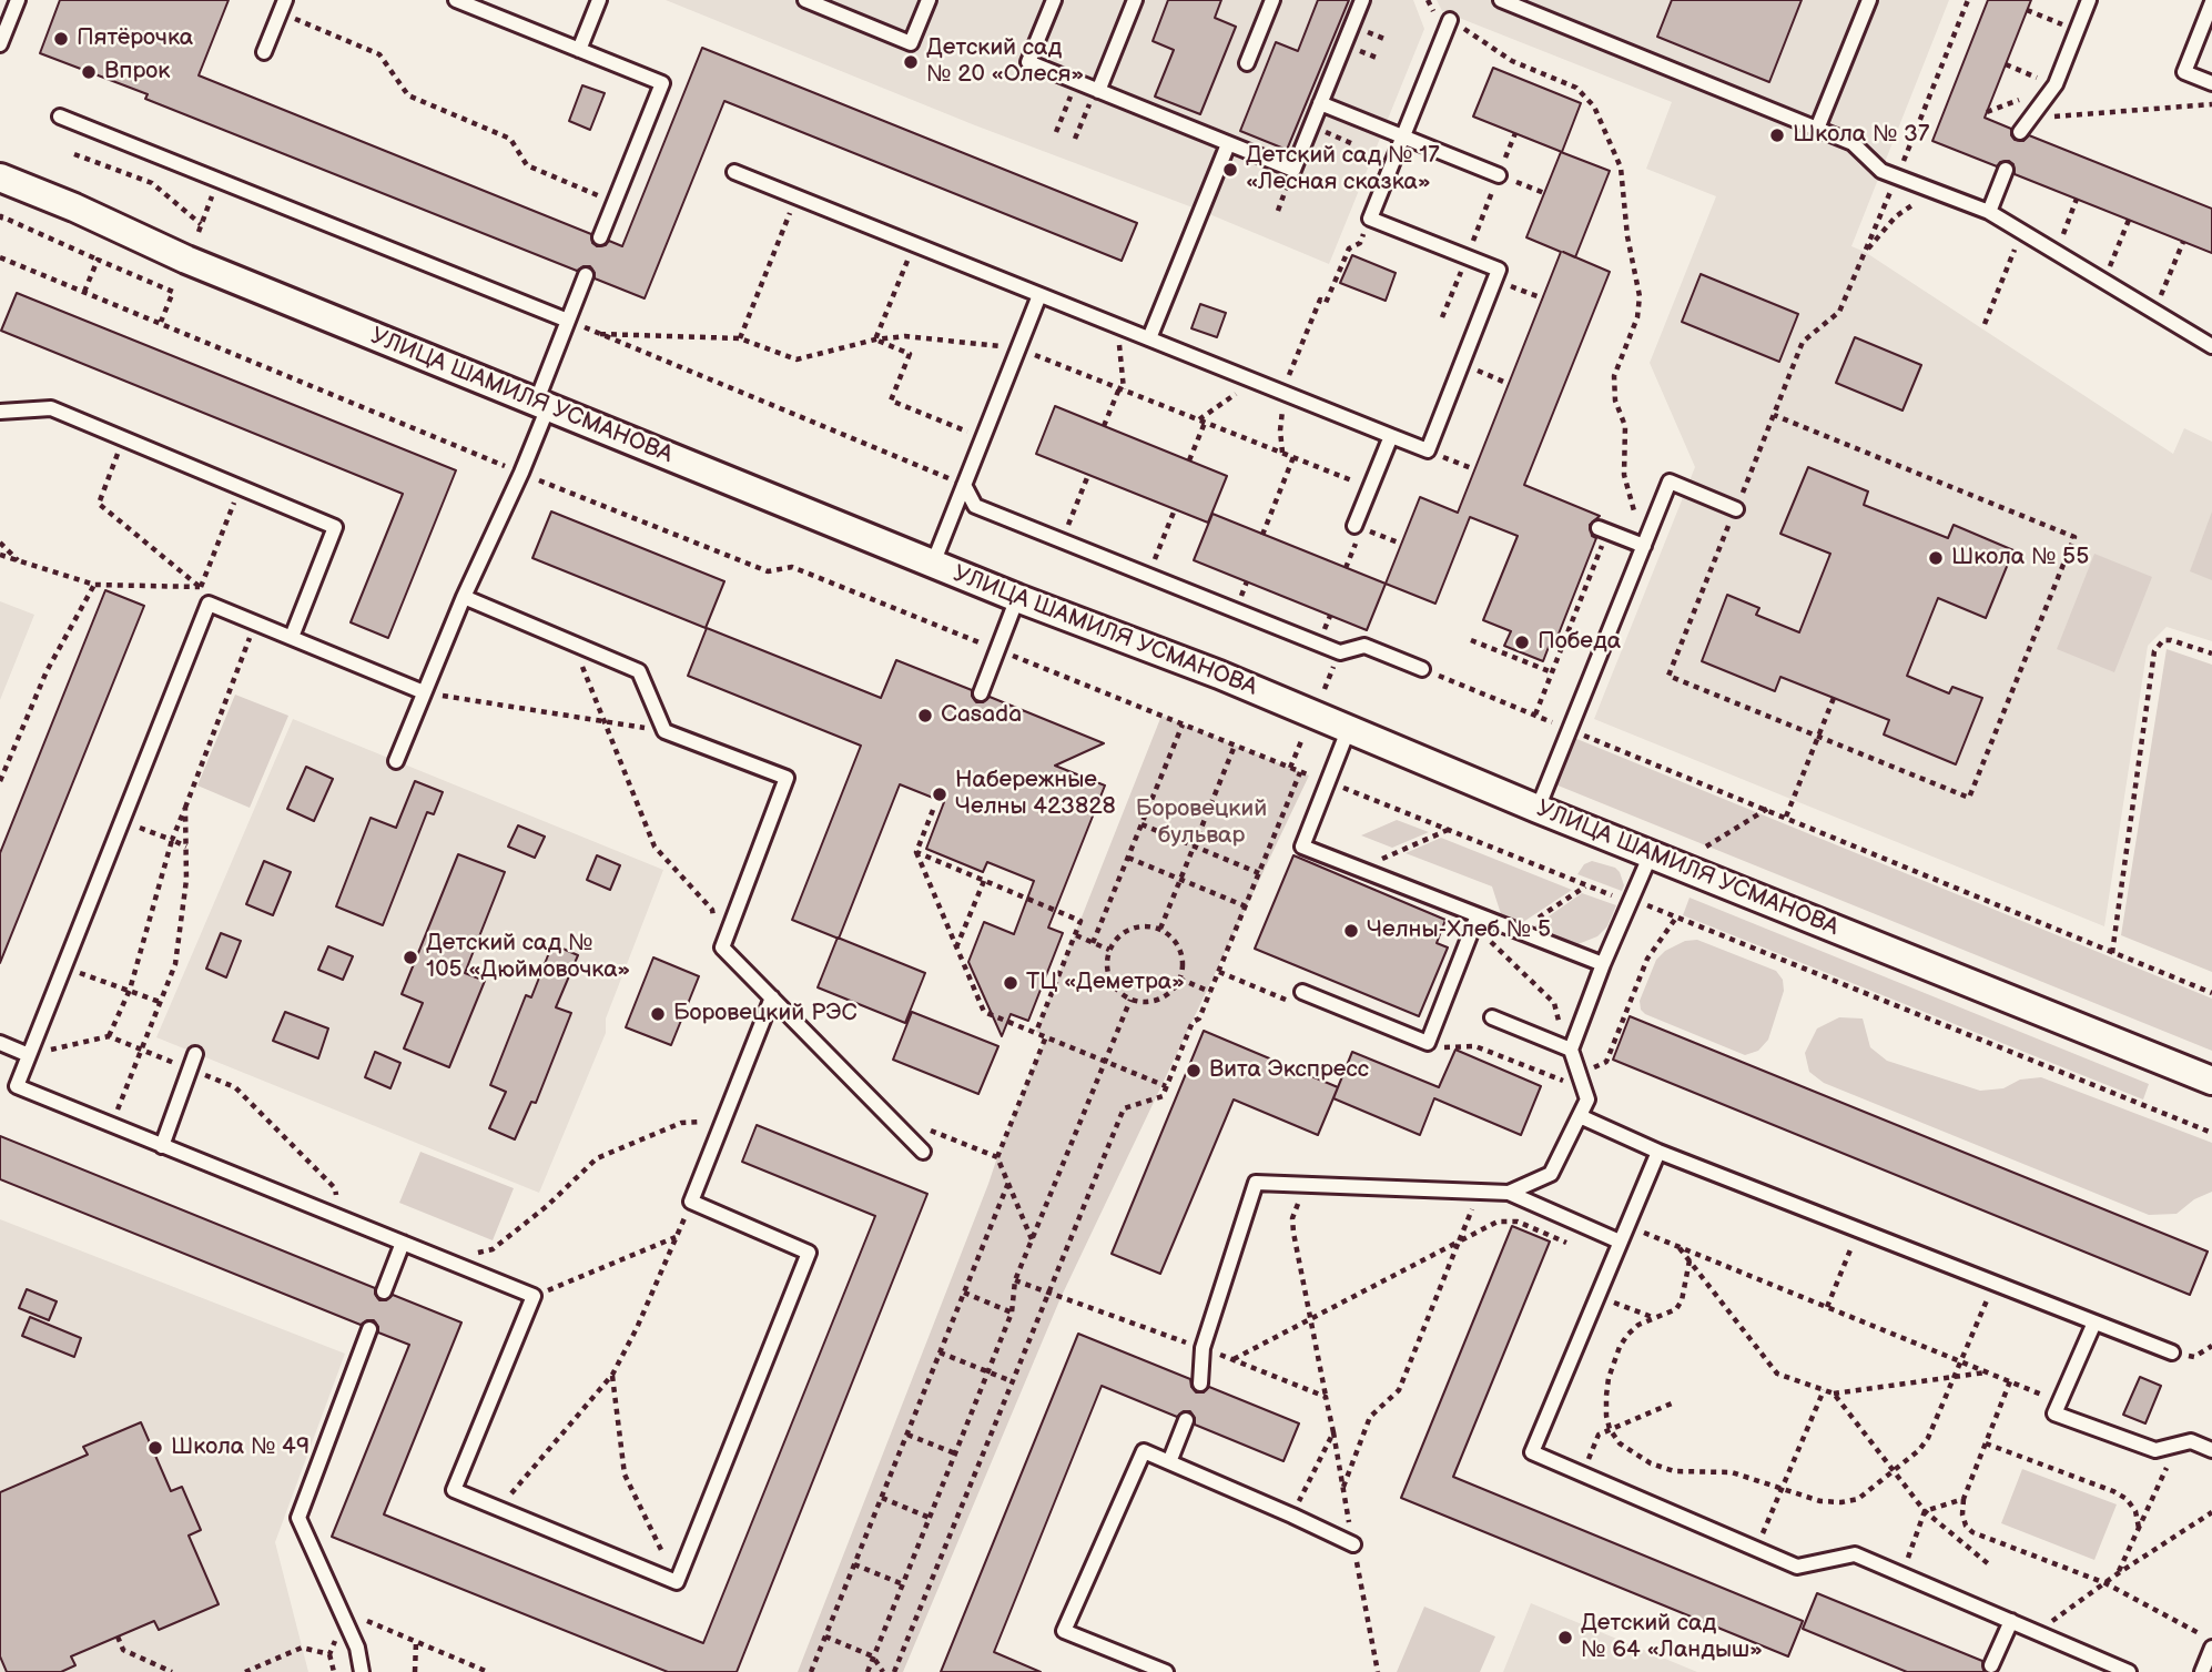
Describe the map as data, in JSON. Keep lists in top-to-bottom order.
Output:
{
  "streets": {
    "street": ["УЛИЦА ШАМИЛЯ УСМАНОВА"]
  },
  "parks": ["Боровецкий бульвар"],
  "places": [
    "Пятёрочка",
    "Детский сад № 20 «Олеся»",
    "Впрок",
    "Школа № 37",
    "Детский сад № 17 «Лесная сказка»",
    "Школа № 55",
    "Победа",
    "Casada",
    "Набережные Челны 423828",
    "Челны-Хлеб № 5",
    "Детский сад № 105 «Дюймовочка»",
    "ТЦ «Деметра»",
    "Боровецкий РЭС",
    "Вита Экспресс",
    "Школа № 49",
    "Детский сад № 64 «Ландыш»"
  ]
}
